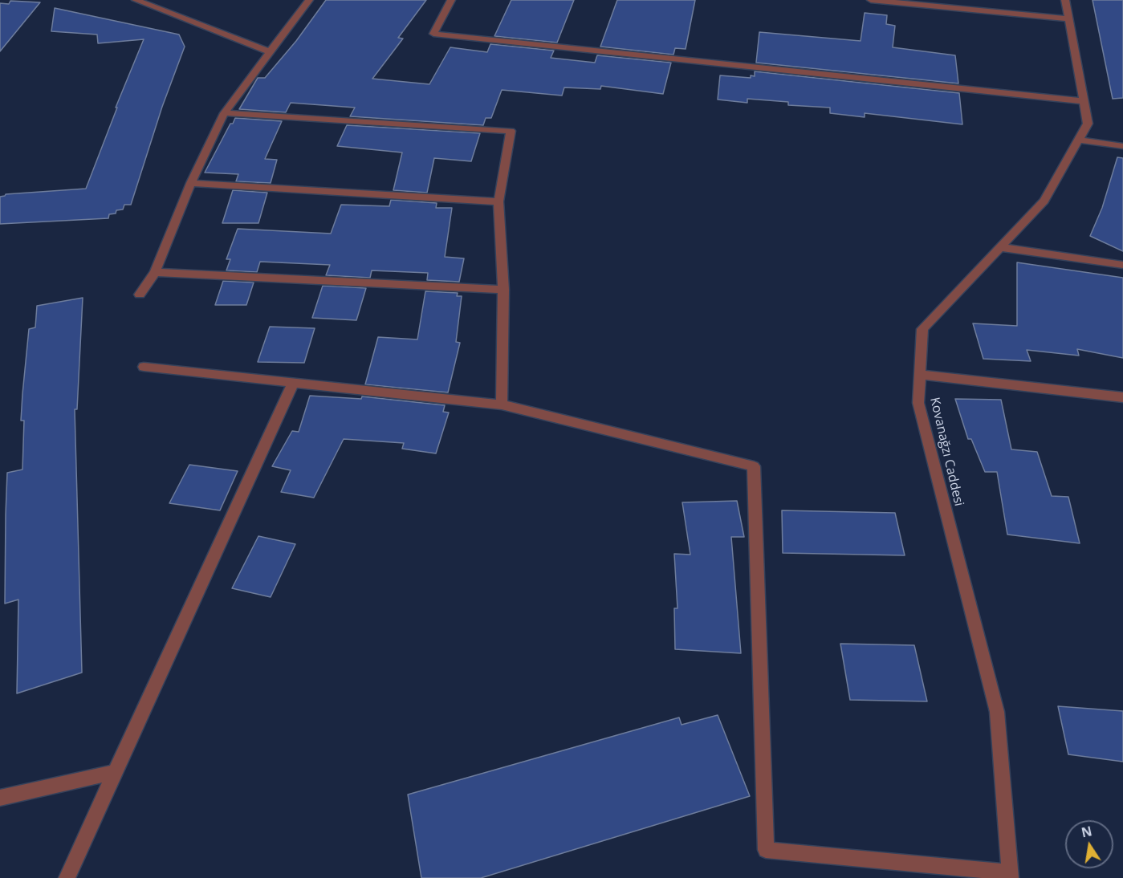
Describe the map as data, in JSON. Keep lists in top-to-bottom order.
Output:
{
  "streets": {
    "street": ["Kovanağzı Caddesi"]
  },
  "north": "top"
}
